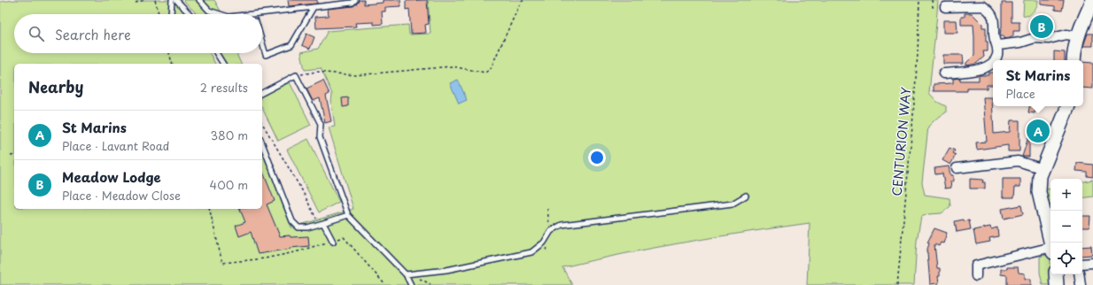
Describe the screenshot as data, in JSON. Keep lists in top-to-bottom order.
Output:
{
  "streets": {
    "path": ["CENTURION WAY"]
  },
  "page": {
    "pins": ["B", "A"],
    "search": "Search here",
    "popup": ["St Marins", "Place"],
    "heading": ["Nearby", "2 results"],
    "list": [
      {
        "mark": "A",
        "name": "St Marins",
        "note": "Place · Lavant Road",
        "value": "380 m"
      },
      {
        "mark": "B",
        "name": "Meadow Lodge",
        "note": "Place · Meadow Close",
        "value": "400 m"
      }
    ],
    "map_buttons": ["+", "−"]
  }
}
